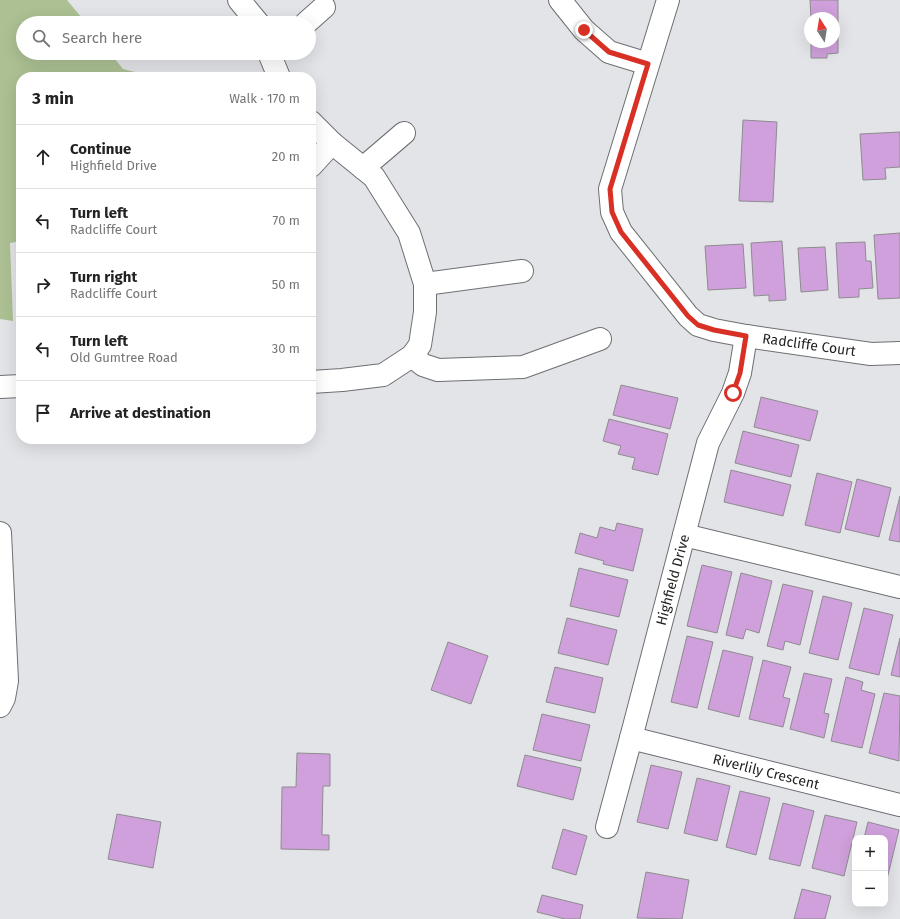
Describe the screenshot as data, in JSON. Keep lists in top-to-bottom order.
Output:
{
  "streets": {
    "street": ["Radcliffe Court", "Highfield Drive", "Riverlily Crescent"]
  },
  "crossings": [
    ["Radcliffe Court", "Highfield Drive"],
    ["Highfield Drive", "Riverlily Crescent"]
  ],
  "north": "top",
  "page": {
    "search": "Search here",
    "heading": ["3 min", "Walk · 170 m"],
    "list": [
      ["Continue", "Highfield Drive", "20 m"],
      ["Turn left", "Radcliffe Court", "70 m"],
      ["Turn right", "Radcliffe Court", "50 m"],
      ["Turn left", "Old Gumtree Road", "30 m"],
      "Arrive at destination"
    ],
    "map_buttons": ["+", "−"]
  }
}
